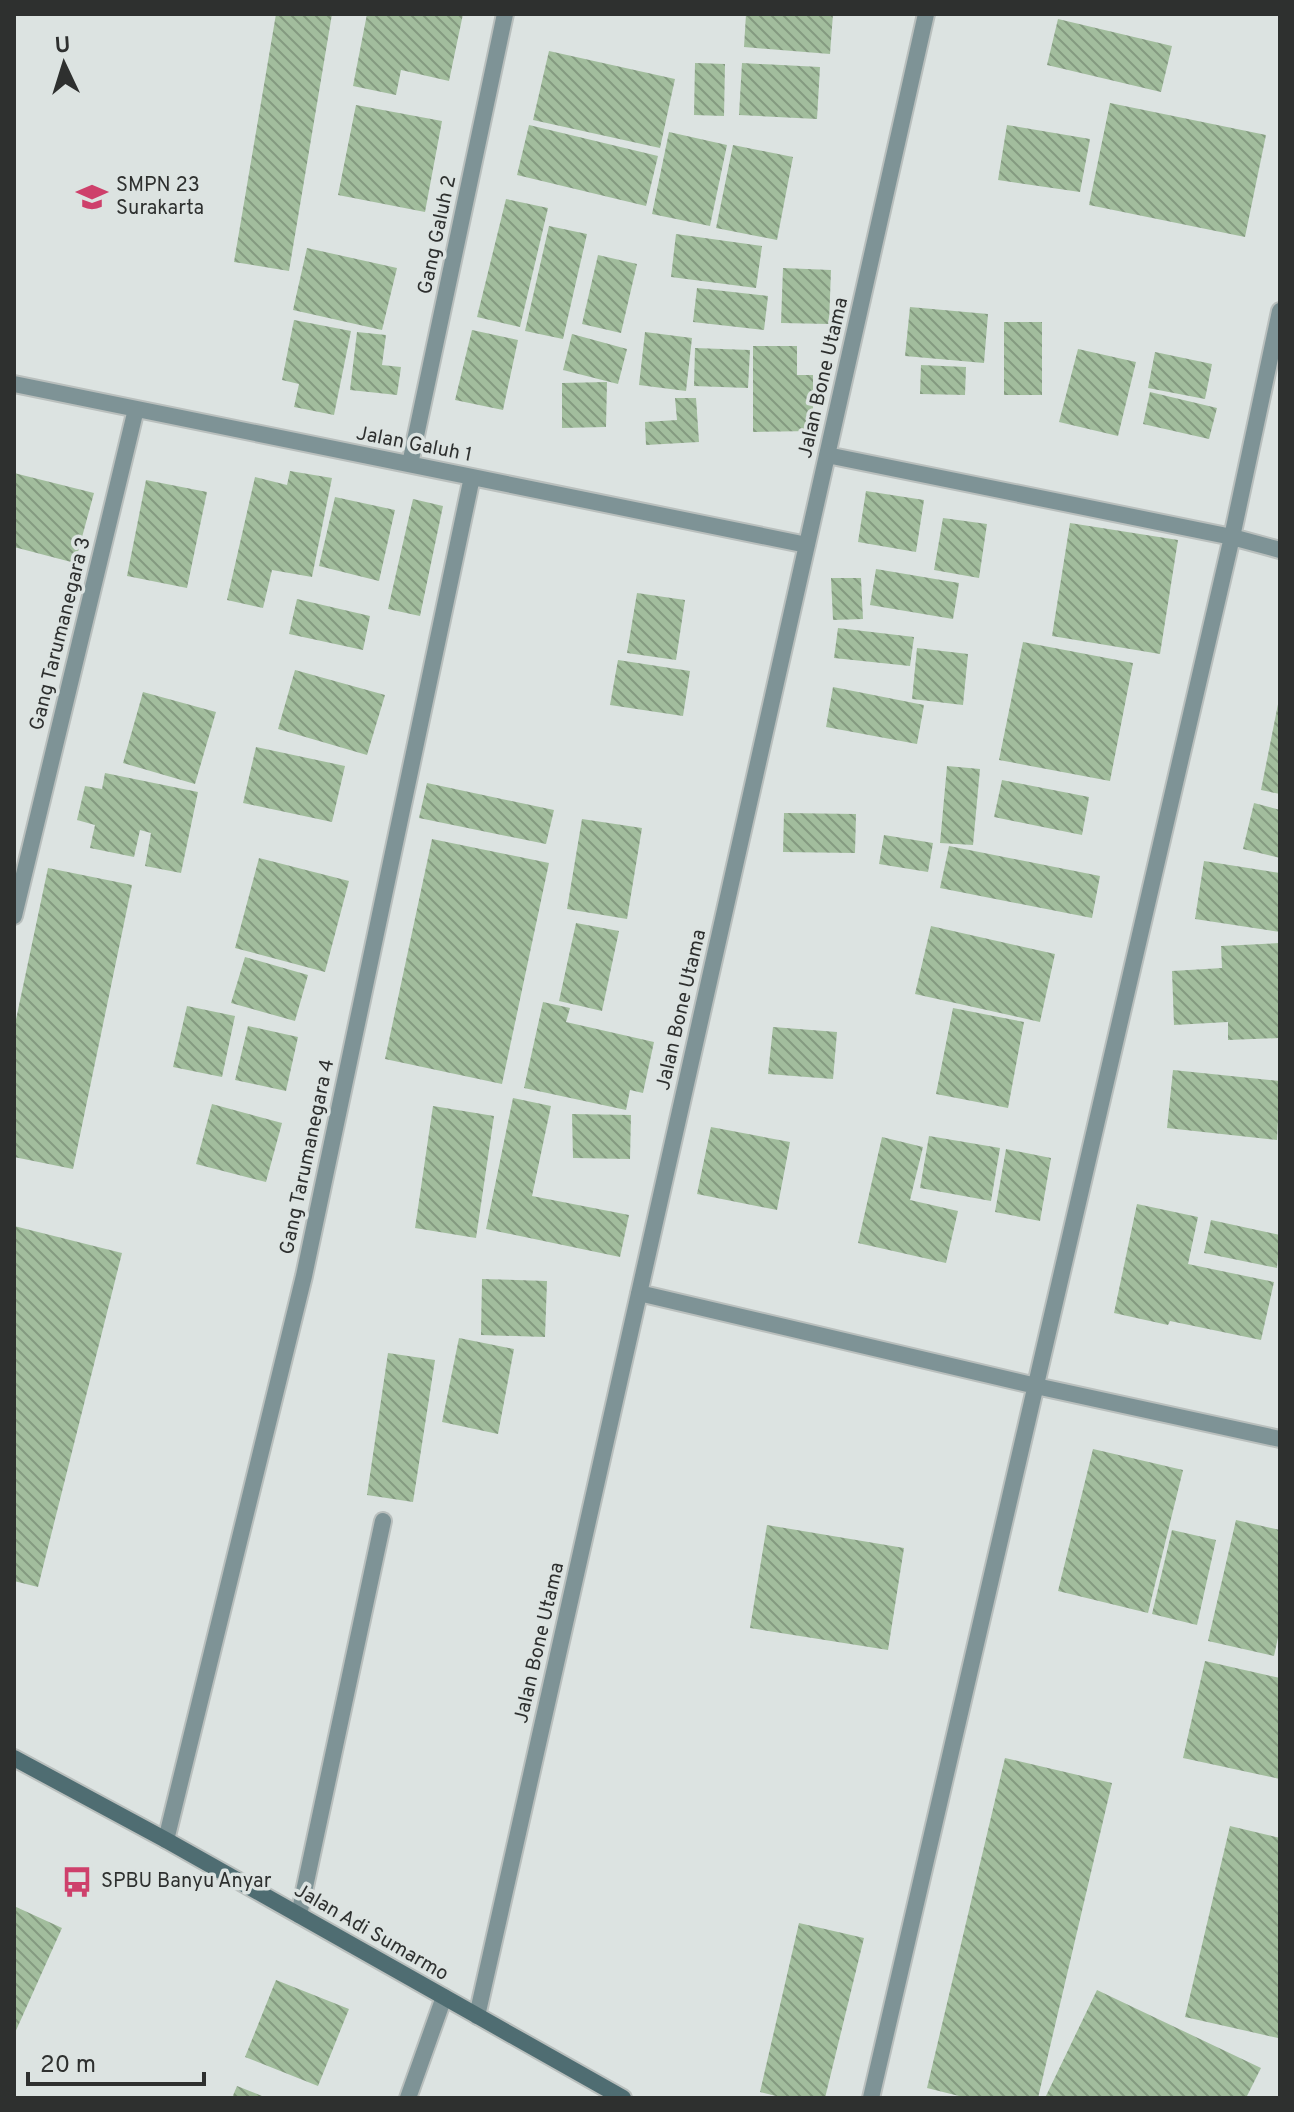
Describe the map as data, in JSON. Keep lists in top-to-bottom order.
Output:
{
  "streets": {
    "main road": ["Jalan Adi Sumarmo"],
    "street": [
      "Gang Galuh 2",
      "Jalan Bone Utama",
      "Jalan Galuh 1",
      "Gang Tarumanegara 3",
      "Gang Tarumanegara 4"
    ]
  },
  "crossings": [
    ["Gang Galuh 2", "Jalan Galuh 1"],
    ["Jalan Bone Utama", "Jalan Galuh 1"],
    ["Jalan Bone Utama", "Jalan Adi Sumarmo"],
    ["Jalan Galuh 1", "Gang Tarumanegara 3"],
    ["Jalan Galuh 1", "Gang Tarumanegara 4"],
    ["Gang Tarumanegara 4", "Jalan Adi Sumarmo"]
  ],
  "places": {
    "school or university": ["SMPN 23 Surakarta"],
    "bus stop": ["SPBU Banyu Anyar"]
  },
  "scale_bar": "20 m",
  "north": "top"
}
